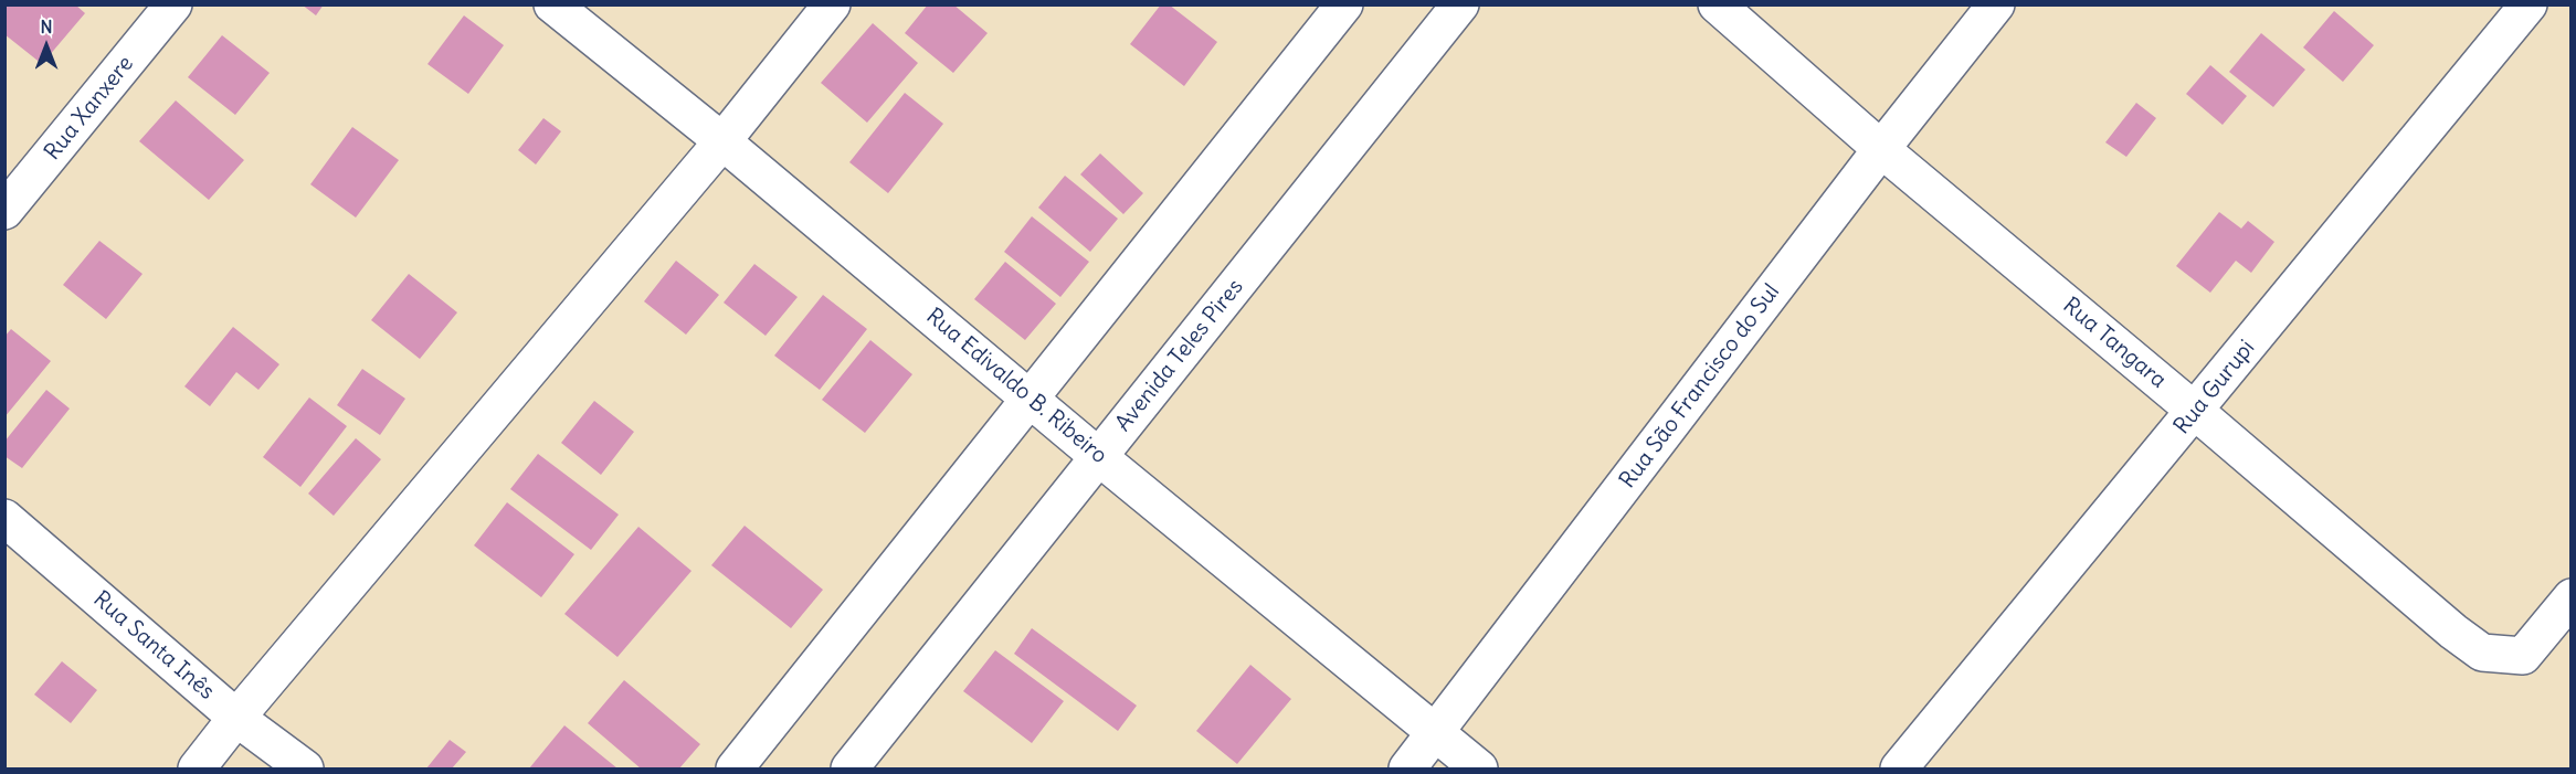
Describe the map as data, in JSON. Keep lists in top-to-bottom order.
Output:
{
  "streets": {
    "street": [
      "Rua Xanxere",
      "Rua Tangara",
      "Avenida Teles Pires",
      "Rua Edivaldo B. Ribeiro",
      "Rua São Francisco do Sul",
      "Rua Gurupi",
      "Rua Santa Inês"
    ]
  },
  "crossings": [
    ["Rua Tangara", "Rua São Francisco do Sul"],
    ["Rua Tangara", "Rua Gurupi"],
    ["Avenida Teles Pires", "Rua Edivaldo B. Ribeiro"],
    ["Rua Edivaldo B. Ribeiro", "Rua São Francisco do Sul"]
  ],
  "north": "top"
}
